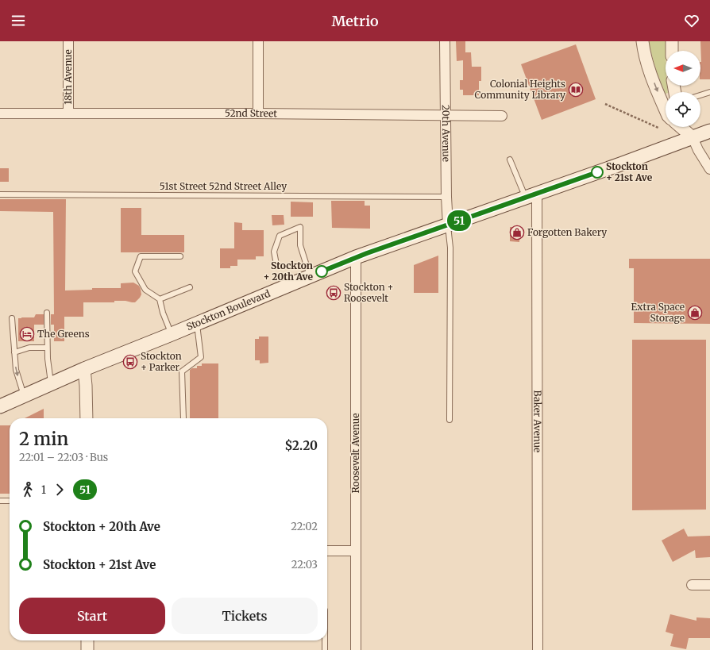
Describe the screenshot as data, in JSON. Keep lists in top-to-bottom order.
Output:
{
  "streets": {
    "main road": ["Stockton Boulevard"],
    "street": [
      "18th Avenue",
      "52nd Street",
      "20th Avenue",
      "Baker Avenue",
      "Roosevelt Avenue"
    ],
    "lane": ["51st Street 52nd Street Alley"]
  },
  "crossings": [
    ["18th Avenue", "52nd Street"],
    ["52nd Street", "20th Avenue"],
    ["20th Avenue", "51st Street 52nd Street Alley"],
    ["20th Avenue", "Stockton Boulevard"],
    ["Stockton Boulevard", "Baker Avenue"],
    ["Stockton Boulevard", "Roosevelt Avenue"]
  ],
  "places": {
    "library": ["Colonial Heights Community Library"],
    "other": ["Stockton + 21st Ave", "Stockton + 20th Ave"],
    "shop": ["Forgotten Bakery", "Extra Space Storage"],
    "bus stop": ["Stockton + Roosevelt", "Stockton + Parker"],
    "hotel": ["The Greens"]
  },
  "lines": ["bus line 51"],
  "north": "left",
  "page": {
    "header": "Metrio",
    "on_map": "51",
    "heading": ["2 min", "22:01 – 22:03 · Bus", "$2.20"],
    "legs": ["1", "51"],
    "list": [
      {
        "name": "Stockton + 20th Ave",
        "value": "22:02"
      },
      {
        "name": "Stockton + 21st Ave",
        "value": "22:03"
      }
    ],
    "buttons": ["Start", "Tickets"]
  }
}
